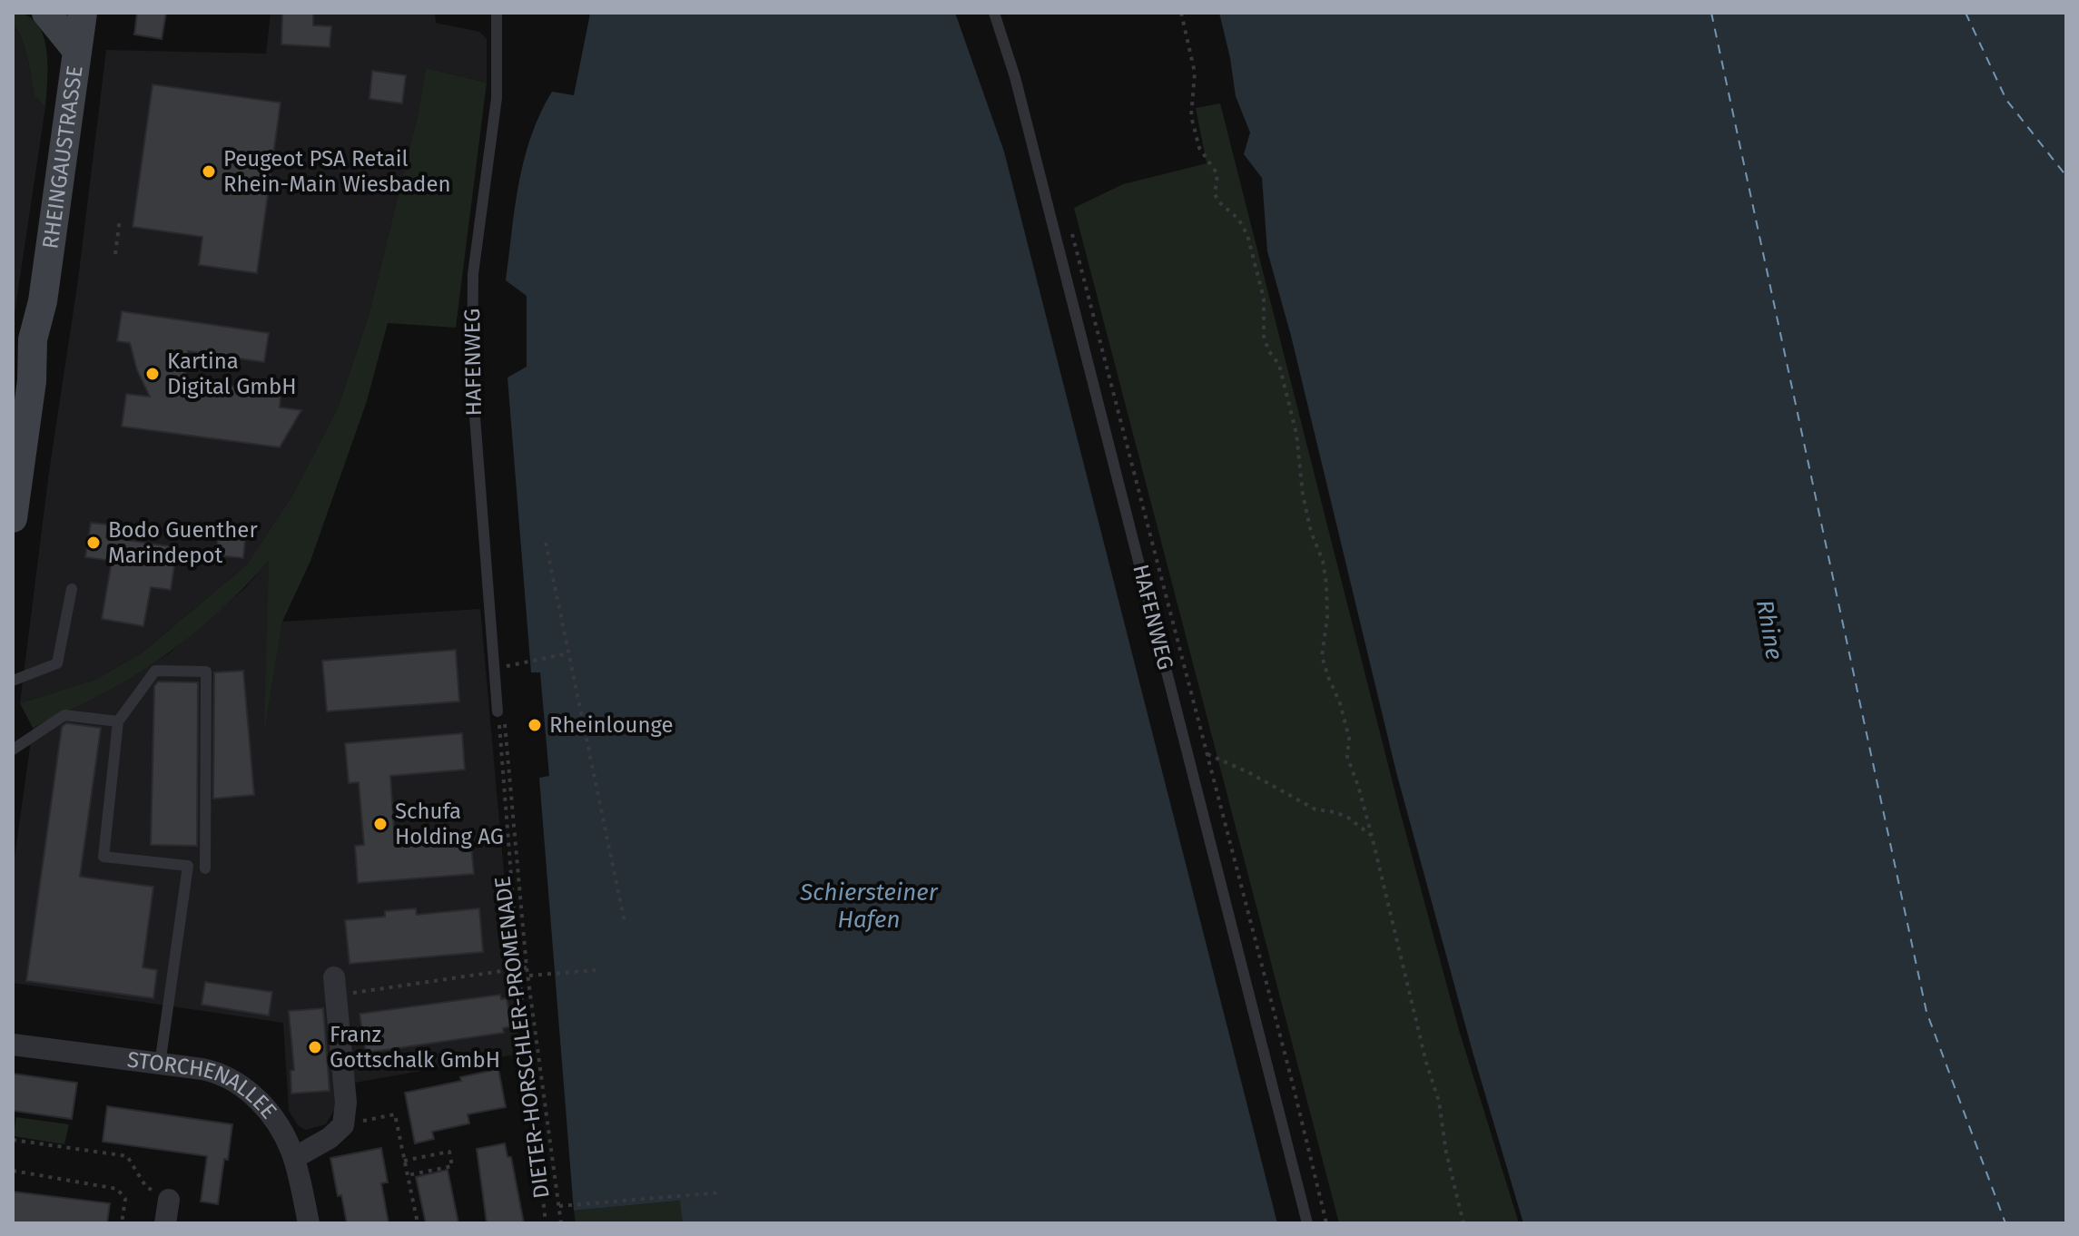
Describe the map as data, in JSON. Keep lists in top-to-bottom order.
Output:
{
  "streets": {
    "main road": ["RHEINGAUSTRASSE"],
    "street": ["STORCHENALLEE"],
    "lane": ["HAFENWEG"],
    "path": ["DIETER-HORSCHLER-PROMENADE"]
  },
  "crossings": [
    ["HAFENWEG", "DIETER-HORSCHLER-PROMENADE"]
  ],
  "water": ["Rhine", "Schiersteiner Hafen"],
  "places": [
    "Peugeot PSA Retail Rhein-Main Wiesbaden",
    "Kartina Digital GmbH",
    "Bodo Guenther Marindepot",
    "Rheinlounge",
    "Schufa Holding AG",
    "Franz Gottschalk GmbH"
  ]
}
